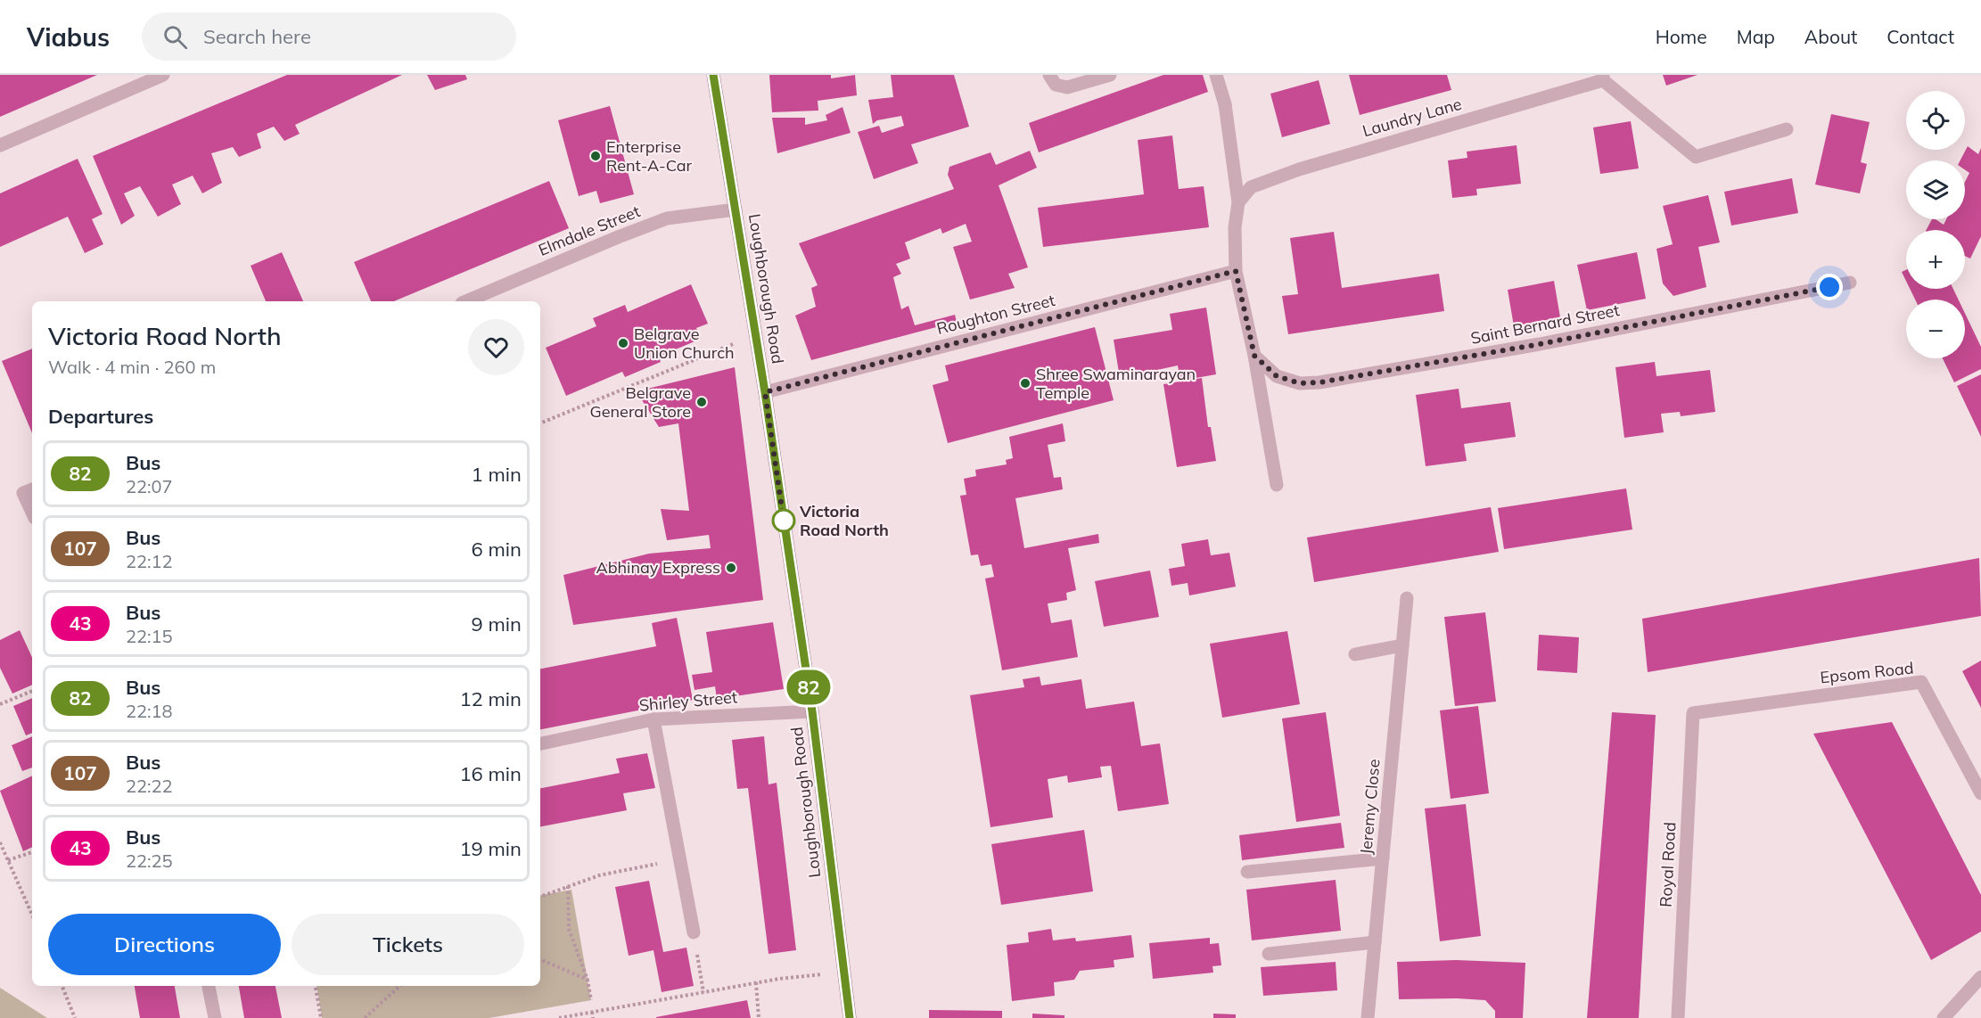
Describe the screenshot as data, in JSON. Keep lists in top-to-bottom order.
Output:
{
  "streets": {
    "street": [
      "Laundry Lane",
      "Elmdale Street",
      "Loughborough Road",
      "Roughton Street",
      "Saint Bernard Street",
      "Epsom Road",
      "Shirley Street",
      "Jeremy Close",
      "Royal Road"
    ]
  },
  "crossings": [
    ["Elmdale Street", "Loughborough Road"],
    ["Loughborough Road", "Roughton Street"],
    ["Loughborough Road", "Shirley Street"],
    ["Epsom Road", "Royal Road"]
  ],
  "places": [
    "Enterprise Rent-A-Car",
    "Belgrave Union Church",
    "Shree Swaminarayan Temple",
    "Belgrave General Store",
    "Victoria Road North",
    "Abhinay Express"
  ],
  "lines": ["bus line 82"],
  "page": {
    "header": "Viabus",
    "search": "Search here",
    "nav": [
      "Home",
      "Map",
      "About",
      "Contact"
    ],
    "on_map": "82",
    "map_buttons": ["+", "−"],
    "heading": [
      ["Victoria Road North", "Walk · 4 min · 260 m"],
      "Departures"
    ],
    "list": [
      {
        "mark": "82",
        "name": "Bus",
        "note": "22:07",
        "value": "1 min"
      },
      {
        "mark": "107",
        "name": "Bus",
        "note": "22:12",
        "value": "6 min"
      },
      {
        "mark": "43",
        "name": "Bus",
        "note": "22:15",
        "value": "9 min"
      },
      {
        "mark": "82",
        "name": "Bus",
        "note": "22:18",
        "value": "12 min"
      },
      {
        "mark": "107",
        "name": "Bus",
        "note": "22:22",
        "value": "16 min"
      },
      {
        "mark": "43",
        "name": "Bus",
        "note": "22:25",
        "value": "19 min"
      }
    ],
    "buttons": ["Directions", "Tickets"]
  }
}
